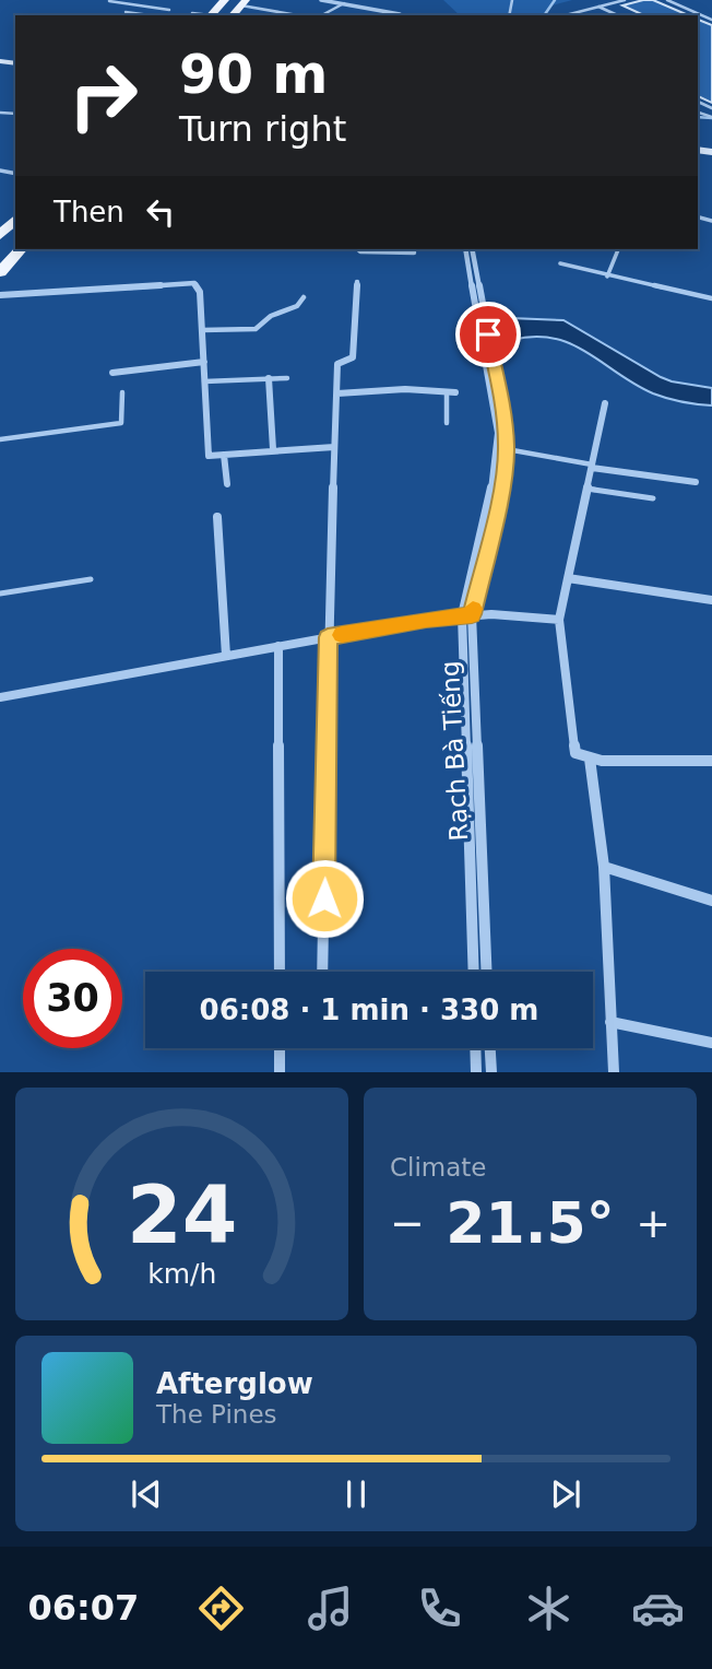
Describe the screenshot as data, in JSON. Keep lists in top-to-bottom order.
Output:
{
  "streets": {
    "street": ["Rạch Bà Tiếng"]
  },
  "page": {
    "turn": ["90 m", "Turn right"],
    "then": "Then",
    "limit": "30",
    "trip": "06:08 · 1 min · 330 m",
    "tile": "Climate",
    "heat": ["−", "21.5°", "+"],
    "song": ["Afterglow", "The Pines"],
    "tabs": "06:07",
    "gauge": ["24", "km/h"]
  }
}
